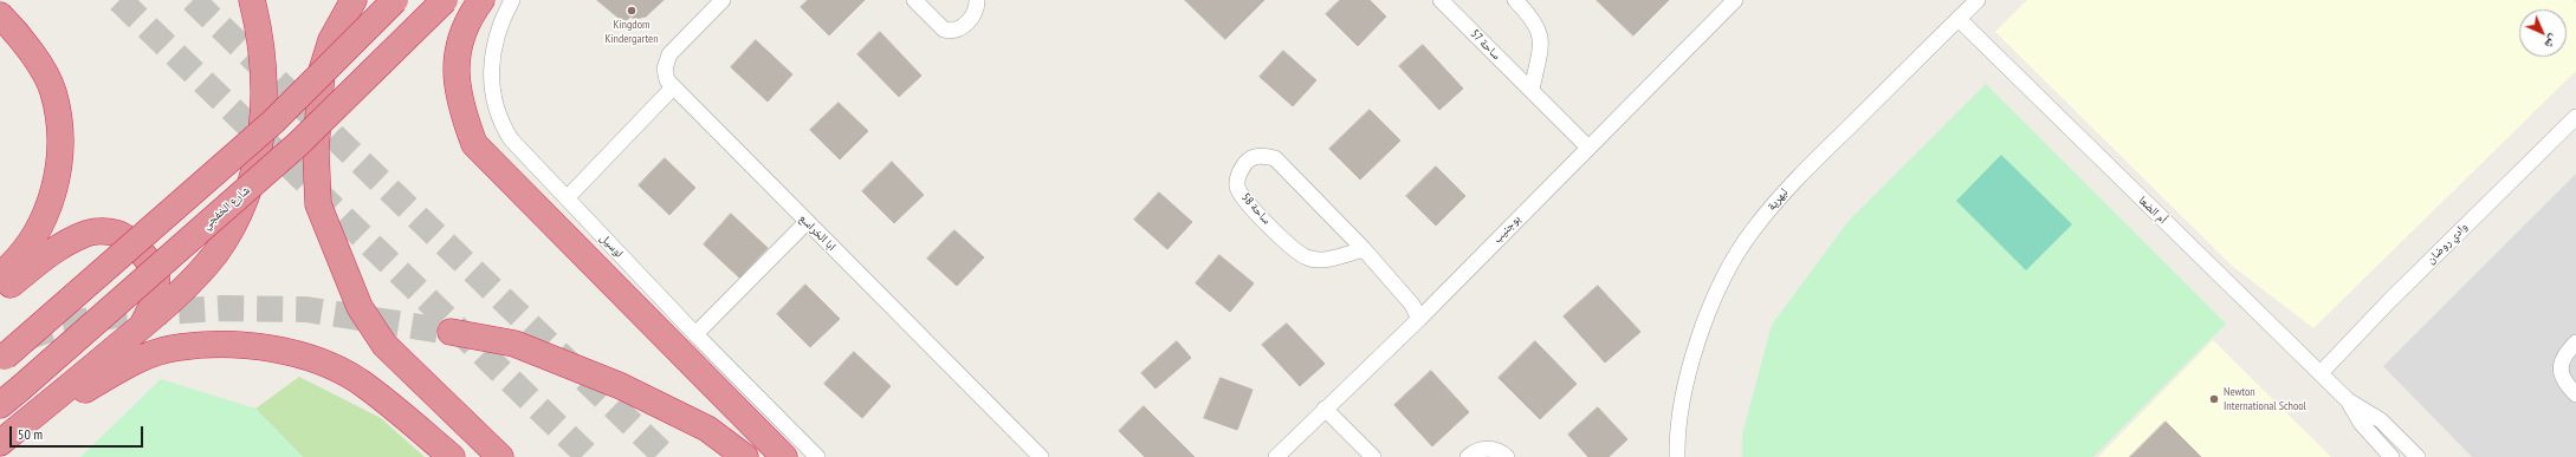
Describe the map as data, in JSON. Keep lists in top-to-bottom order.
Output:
{
  "streets": {
    "highway": ["شارع الخفجي"],
    "street": [
      "ساحة 57",
      "لبهرية",
      "ساحة 58",
      "أم الضعا",
      "بوجنيب",
      "ابا الخراسع",
      "وادي روضان",
      "لوسيل"
    ]
  },
  "crossings": [
    ["ساحة 57", "بوجنيب"],
    ["لبهرية", "أم الضعا"],
    ["ساحة 58", "بوجنيب"],
    ["أم الضعا", "وادي روضان"]
  ],
  "places": ["Kingdom Kindergarten", "Newton International School"],
  "scale_bar": "50 m",
  "north": "bottom right"
}
